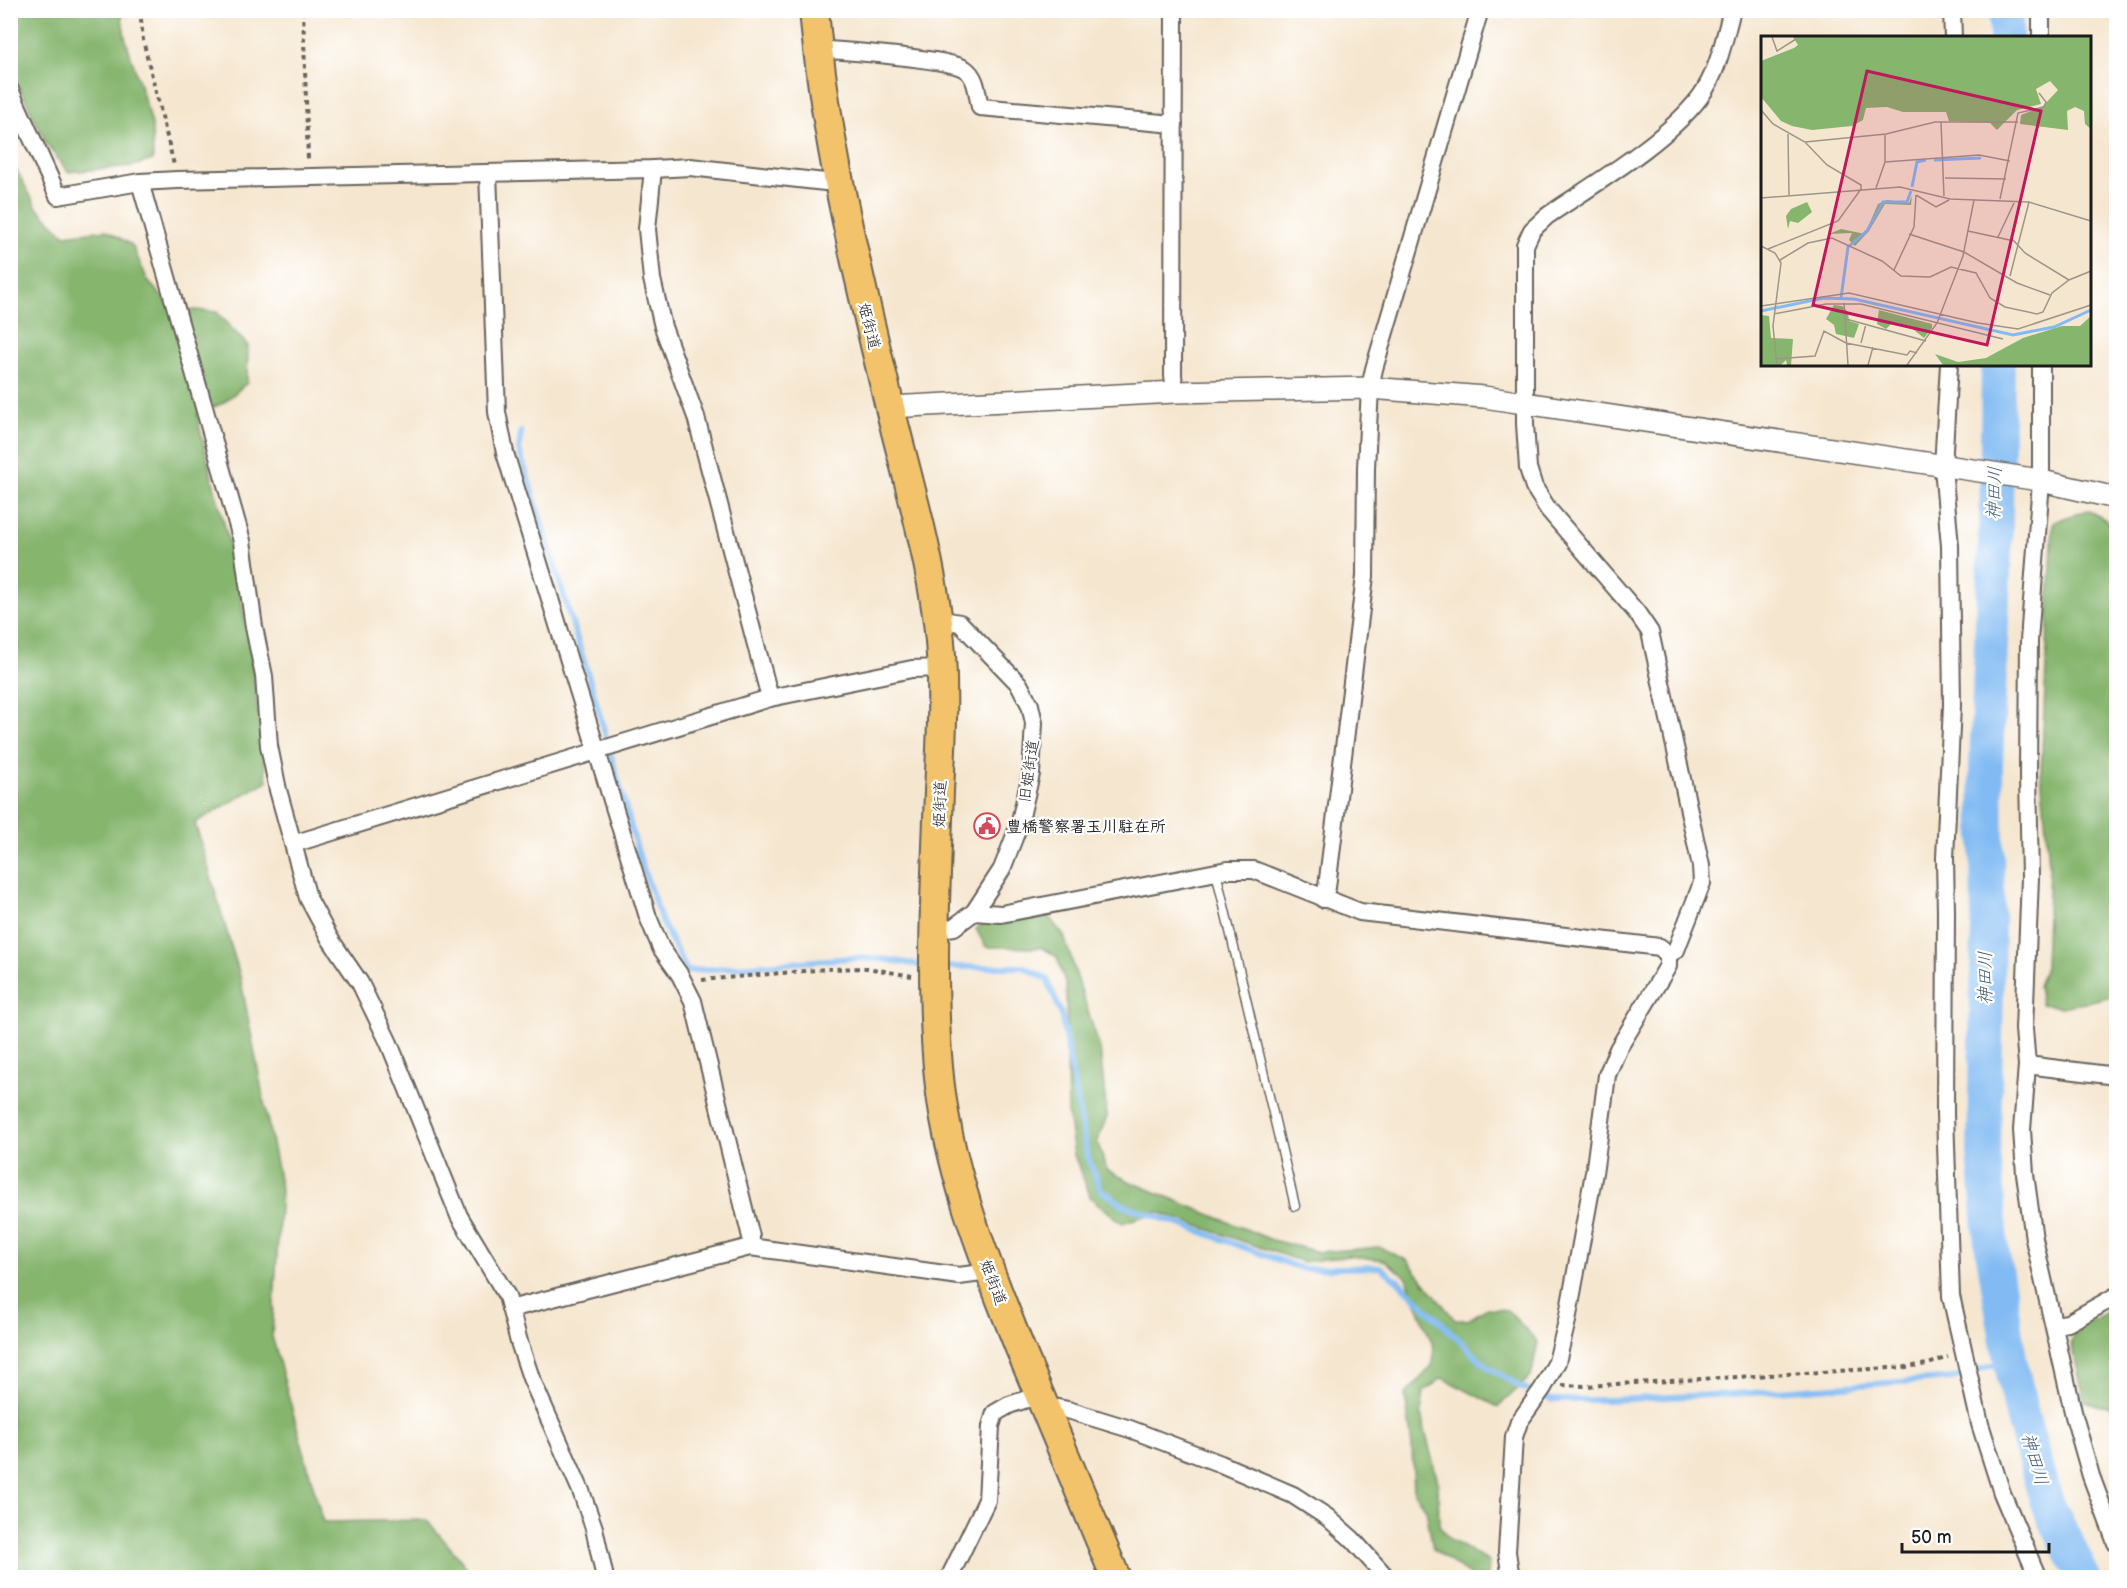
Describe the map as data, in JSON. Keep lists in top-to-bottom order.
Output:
{
  "streets": {
    "highway": ["姫街道"],
    "street": ["旧姫街道"]
  },
  "crossings": [
    ["姫街道", "旧姫街道"]
  ],
  "water": ["神田川"],
  "places": {
    "public building": ["豊橋警察署玉川駐在所"]
  },
  "scale_bar": "50 m"
}
